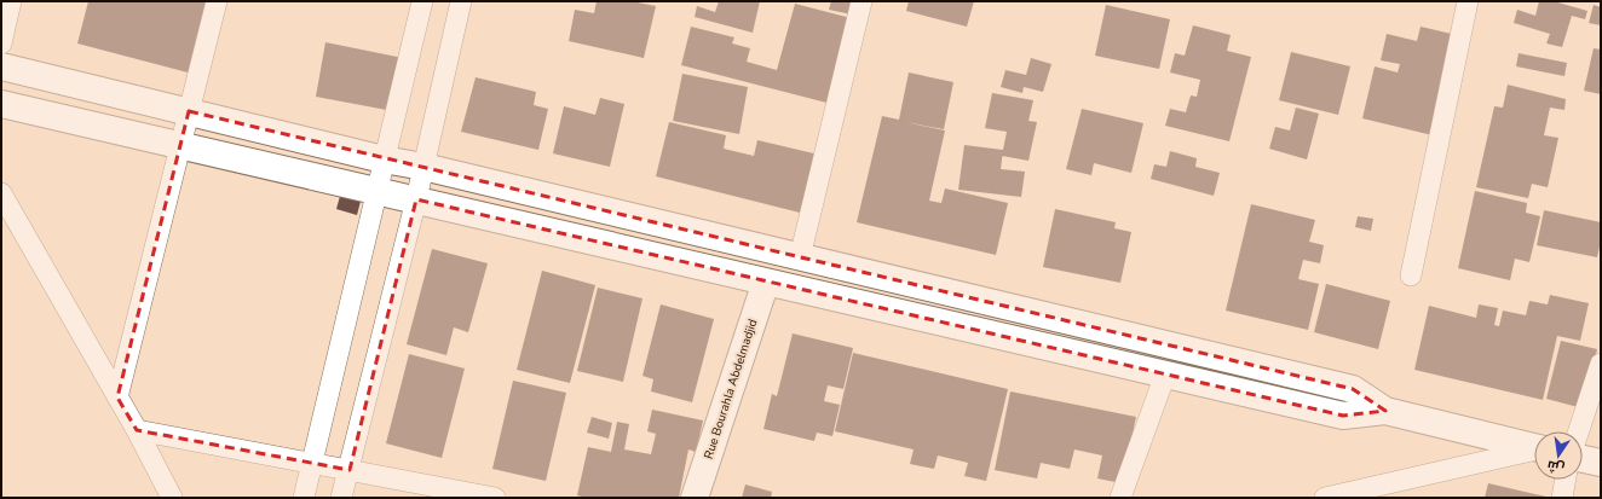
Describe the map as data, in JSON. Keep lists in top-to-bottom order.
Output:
{
  "streets": {
    "street": ["Rue Bourahla Abdelmadjid"]
  },
  "north": "bottom"
}
